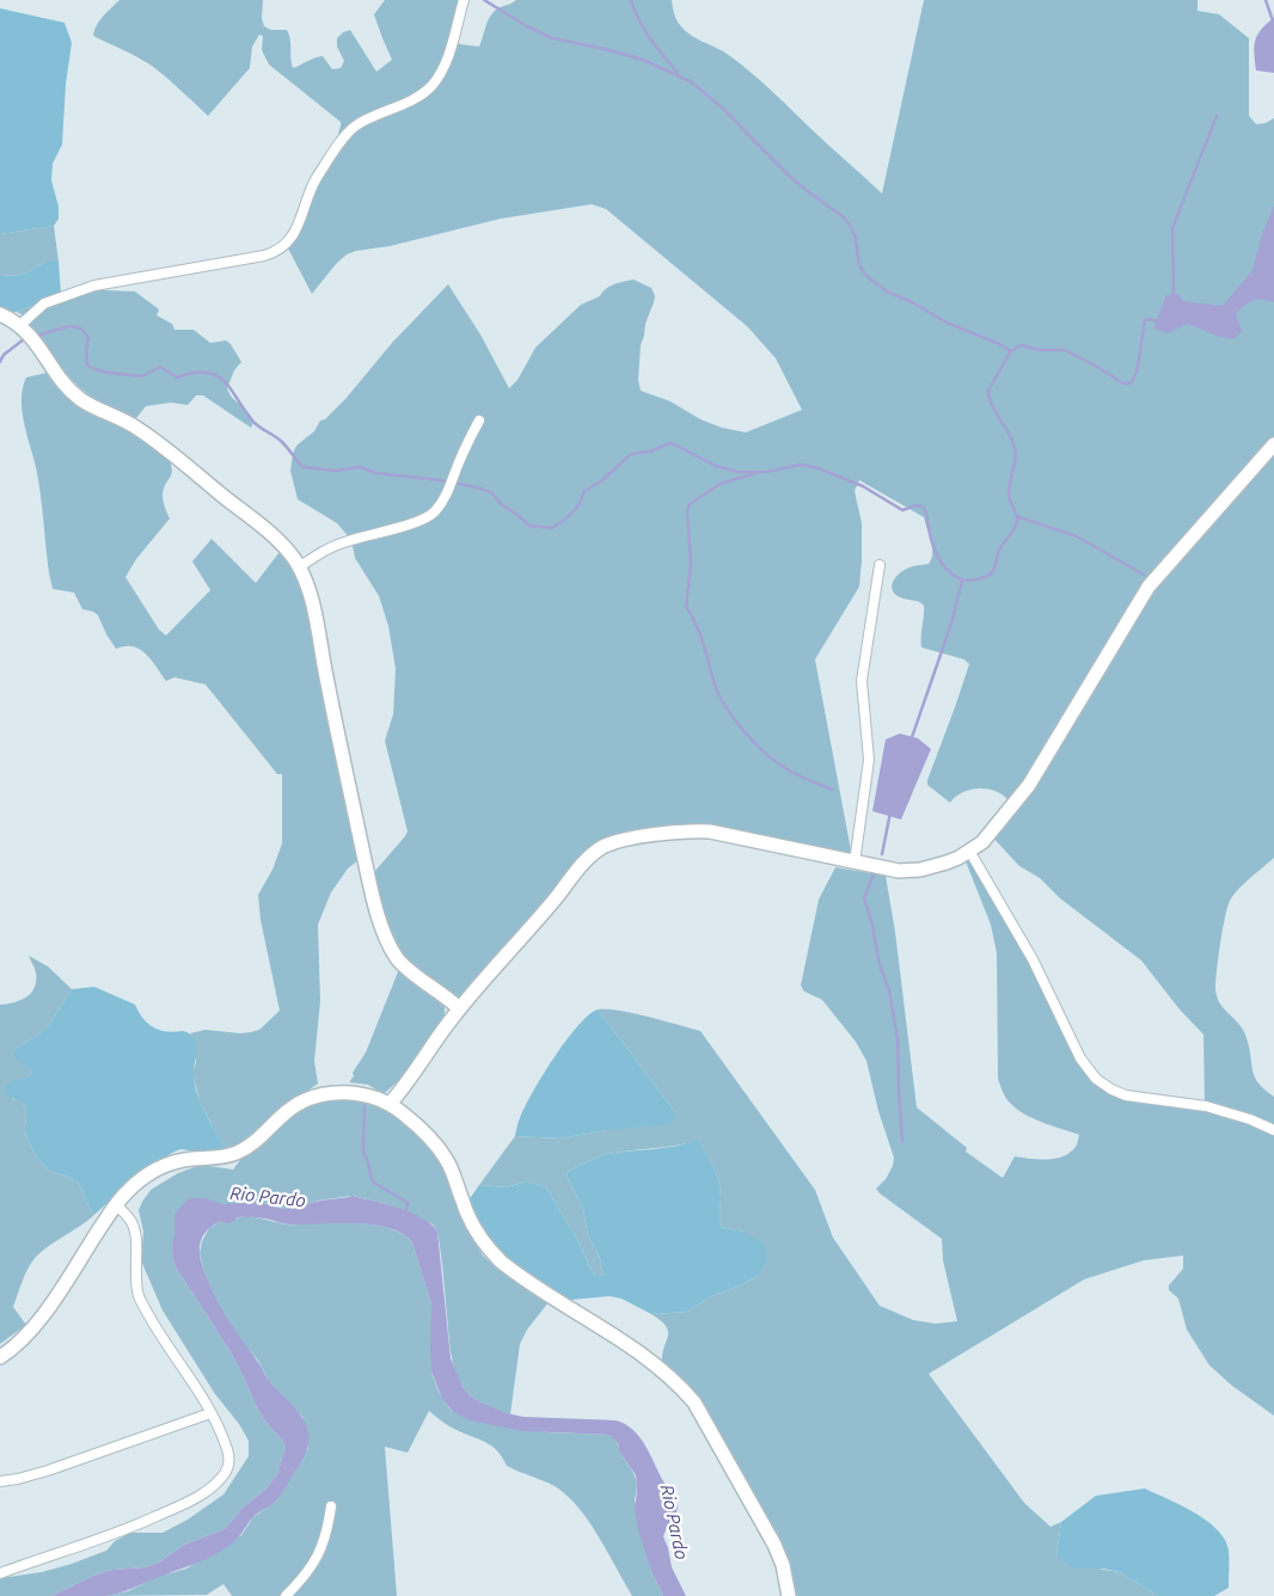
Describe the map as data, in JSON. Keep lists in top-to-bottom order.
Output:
{
  "water": ["Rio Pardo"]
}
